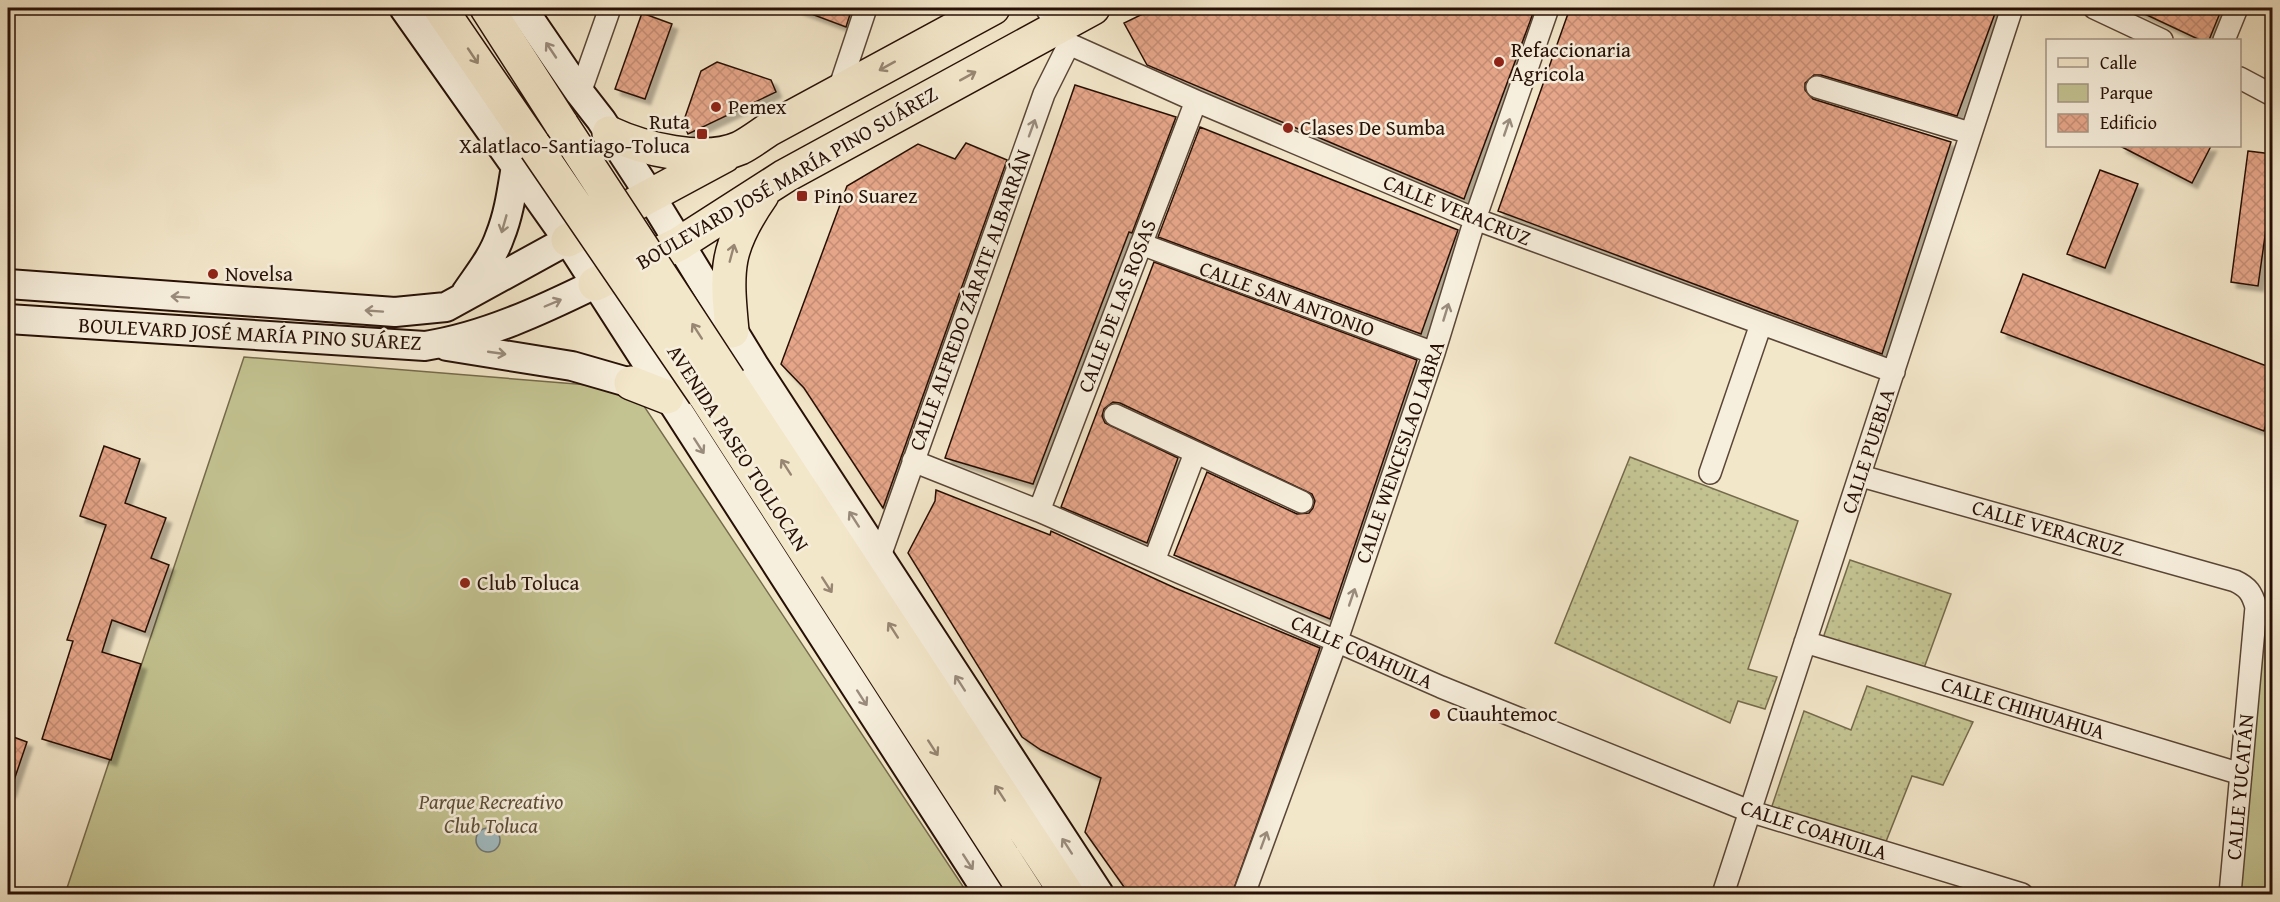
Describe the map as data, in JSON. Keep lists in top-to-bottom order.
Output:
{
  "streets": {
    "main road": ["BOULEVARD JOSÉ MARÍA PINO SUÁREZ", "AVENIDA PASEO TOLLOCAN"],
    "street": [
      "CALLE VERACRUZ",
      "CALLE SAN ANTONIO",
      "CALLE ALFREDO ZÁRATE ALBARRÁN",
      "CALLE DE LAS ROSAS",
      "CALLE PUEBLA",
      "CALLE WENCESLAO LABRA",
      "CALLE COAHUILA",
      "CALLE CHIHUAHUA",
      "CALLE YUCATÁN"
    ]
  },
  "crossings": [
    ["BOULEVARD JOSÉ MARÍA PINO SUÁREZ", "CALLE VERACRUZ"],
    ["BOULEVARD JOSÉ MARÍA PINO SUÁREZ", "CALLE ALFREDO ZÁRATE ALBARRÁN"],
    ["BOULEVARD JOSÉ MARÍA PINO SUÁREZ", "AVENIDA PASEO TOLLOCAN"],
    ["CALLE VERACRUZ", "CALLE ALFREDO ZÁRATE ALBARRÁN"],
    ["CALLE VERACRUZ", "CALLE DE LAS ROSAS"],
    ["CALLE VERACRUZ", "CALLE PUEBLA"],
    ["CALLE VERACRUZ", "CALLE WENCESLAO LABRA"],
    ["CALLE VERACRUZ", "CALLE YUCATÁN"],
    ["CALLE SAN ANTONIO", "CALLE DE LAS ROSAS"],
    ["CALLE SAN ANTONIO", "CALLE WENCESLAO LABRA"],
    ["CALLE ALFREDO ZÁRATE ALBARRÁN", "CALLE COAHUILA"],
    ["CALLE DE LAS ROSAS", "CALLE COAHUILA"],
    ["CALLE PUEBLA", "CALLE COAHUILA"],
    ["CALLE PUEBLA", "CALLE CHIHUAHUA"],
    ["CALLE WENCESLAO LABRA", "CALLE COAHUILA"],
    ["CALLE CHIHUAHUA", "CALLE YUCATÁN"]
  ],
  "one_way": ["CALLE ALFREDO ZÁRATE ALBARRÁN", "CALLE WENCESLAO LABRA"],
  "parks": ["Parque Recreativo Club Toluca"],
  "places": {
    "other": [
      "Refaccionaria Agricola",
      "Pemex",
      "Clases De Sumba",
      "Novelsa",
      "Club Toluca",
      "Cuauhtemoc"
    ],
    "transit": ["Ruta Xalatlaco-Santiago-Toluca", "Pino Suarez"]
  },
  "legend": ["Calle", "Parque", "Edificio"]
}
